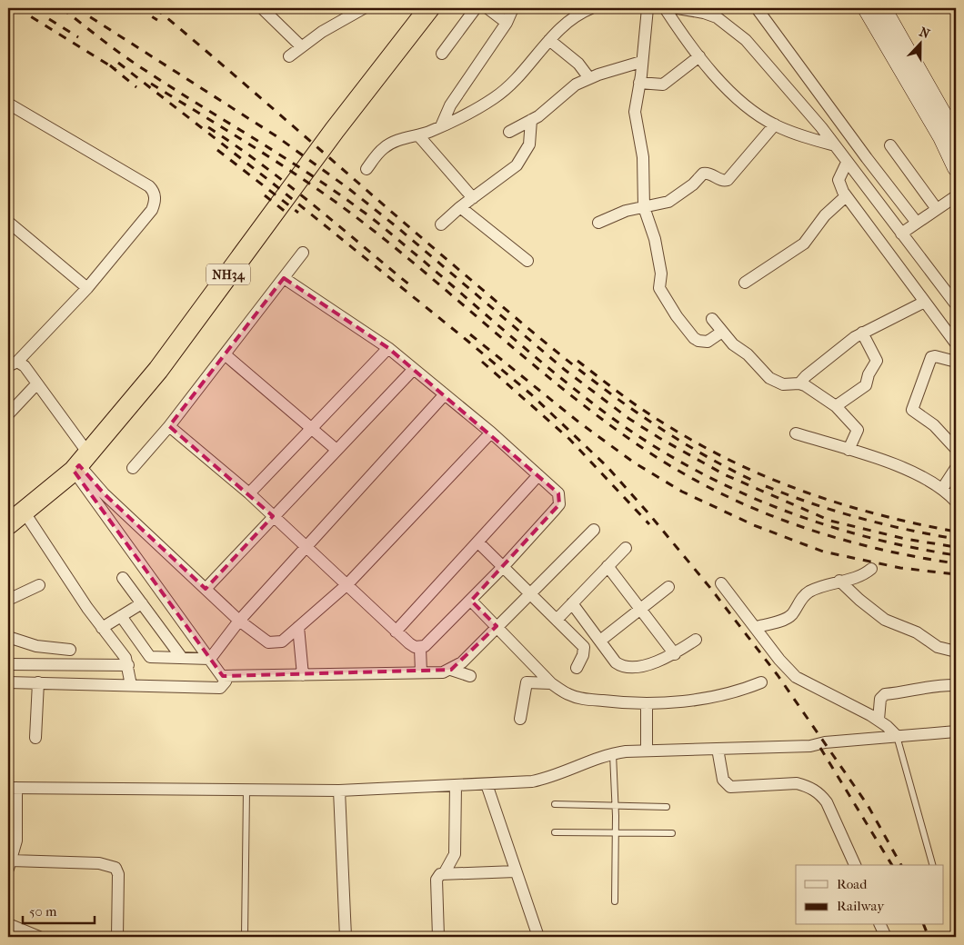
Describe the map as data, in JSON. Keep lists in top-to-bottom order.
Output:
{
  "streets": {
    "highway": ["NH34"]
  },
  "legend": ["Road", "Railway"],
  "scale_bar": "50 m",
  "north": "top"
}
